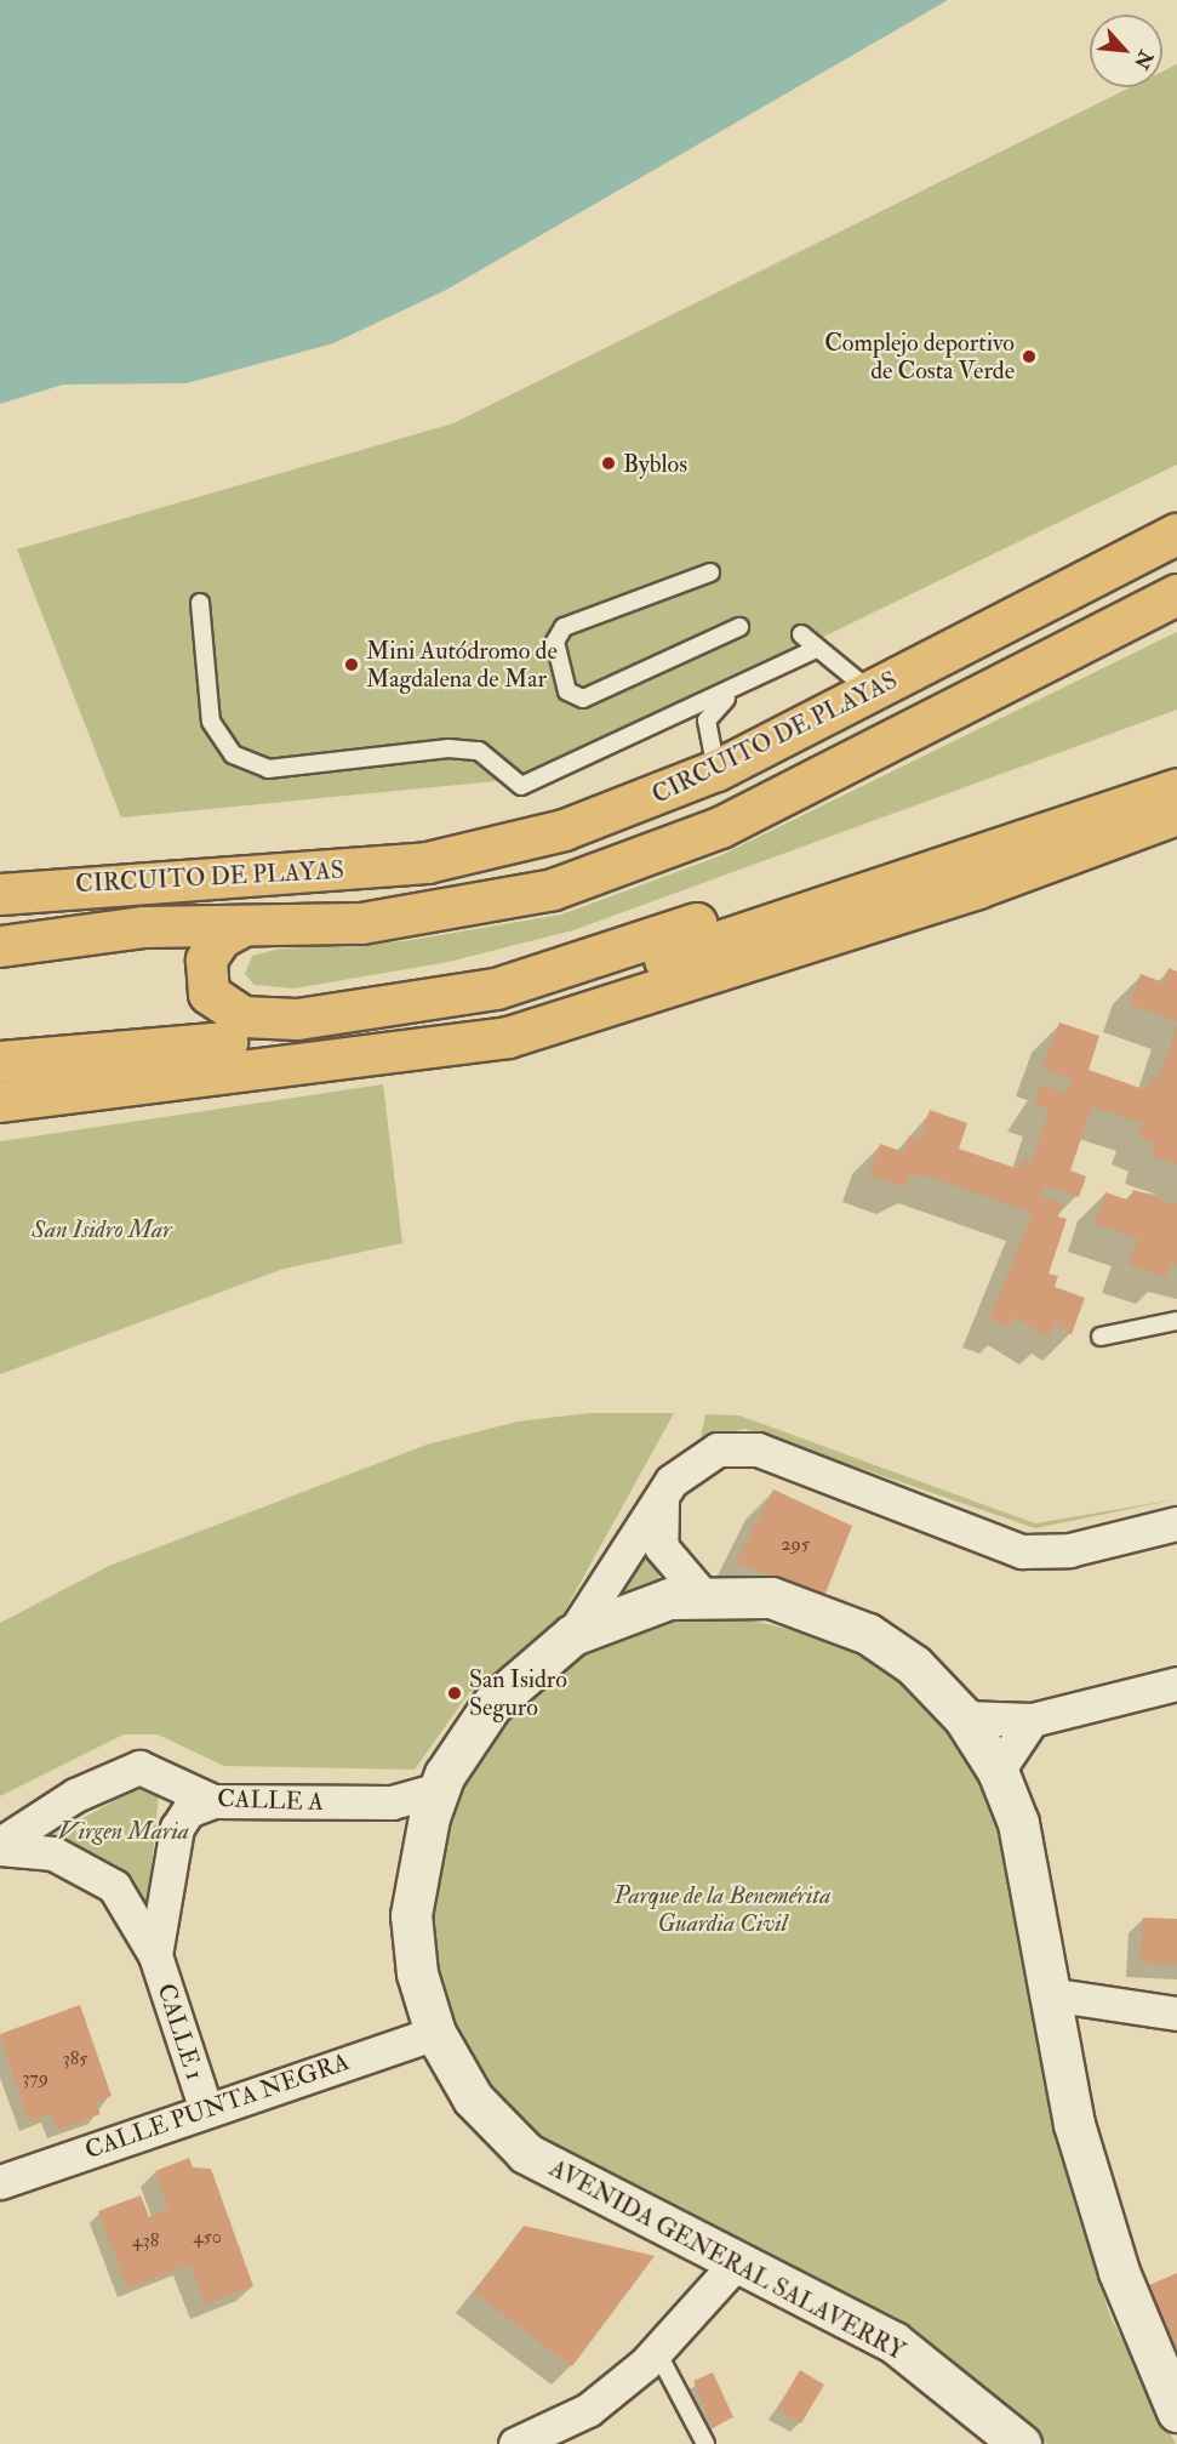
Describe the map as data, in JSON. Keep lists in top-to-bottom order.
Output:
{
  "streets": {
    "highway": ["CIRCUITO DE PLAYAS"],
    "street": [
      "CALLE A",
      "CALLE 1",
      "CALLE PUNTA NEGRA",
      "AVENIDA GENERAL SALAVERRY"
    ]
  },
  "crossings": [
    ["CALLE A", "CALLE 1"],
    ["CALLE A", "AVENIDA GENERAL SALAVERRY"],
    ["CALLE 1", "CALLE PUNTA NEGRA"],
    ["CALLE PUNTA NEGRA", "AVENIDA GENERAL SALAVERRY"]
  ],
  "parks": ["San Isidro Mar", "Virgen Maria", "Parque de la Benemérita Guardia Civil"],
  "places": [
    "Complejo deportivo de Costa Verde",
    "Byblos",
    "Mini Autódromo de Magdalena de Mar",
    "San Isidro Seguro"
  ],
  "house_numbers": [
    "295",
    "385",
    "379",
    "450",
    "438"
  ],
  "north": "bottom right"
}
